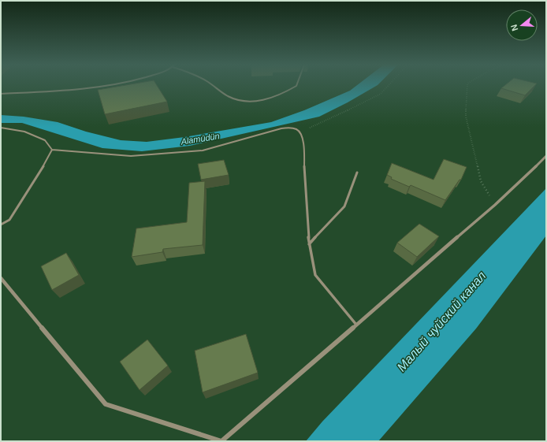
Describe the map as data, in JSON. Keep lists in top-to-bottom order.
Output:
{
  "water": ["Alamüdün", "Малый чуйский канал"],
  "north": "left"
}
